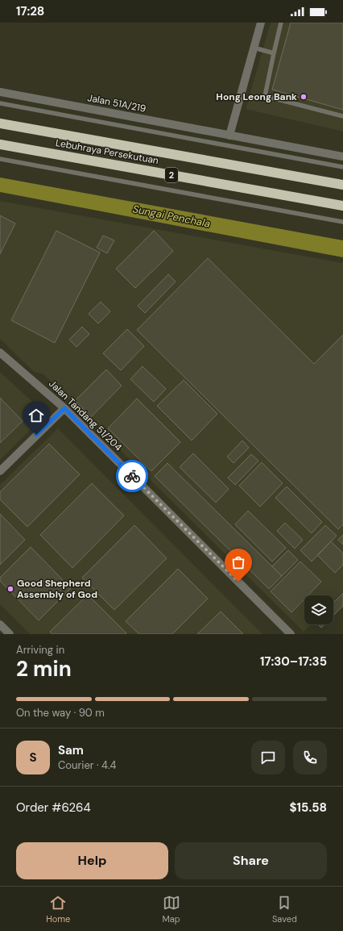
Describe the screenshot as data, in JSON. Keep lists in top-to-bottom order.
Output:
{
  "streets": {
    "highway": ["Lebuhraya Persekutuan", "2"],
    "street": ["Jalan 51A/219", "Jalan Tandang 51/204"]
  },
  "water": ["Sungai Penchala"],
  "places": ["Hong Leong Bank", "Good Shepherd Assembly of God"],
  "page": {
    "status": "17:28",
    "heading": ["2 min", "Arriving in", "17:30–17:35"],
    "panel": [
      "Sam",
      "Courier · 4.4",
      "Order #6264",
      "$15.58"
    ],
    "bar": "On the way · 90 m",
    "round": "S",
    "buttons": ["Help", "Share"],
    "tabs": ["Home", "Map", "Saved"]
  }
}
